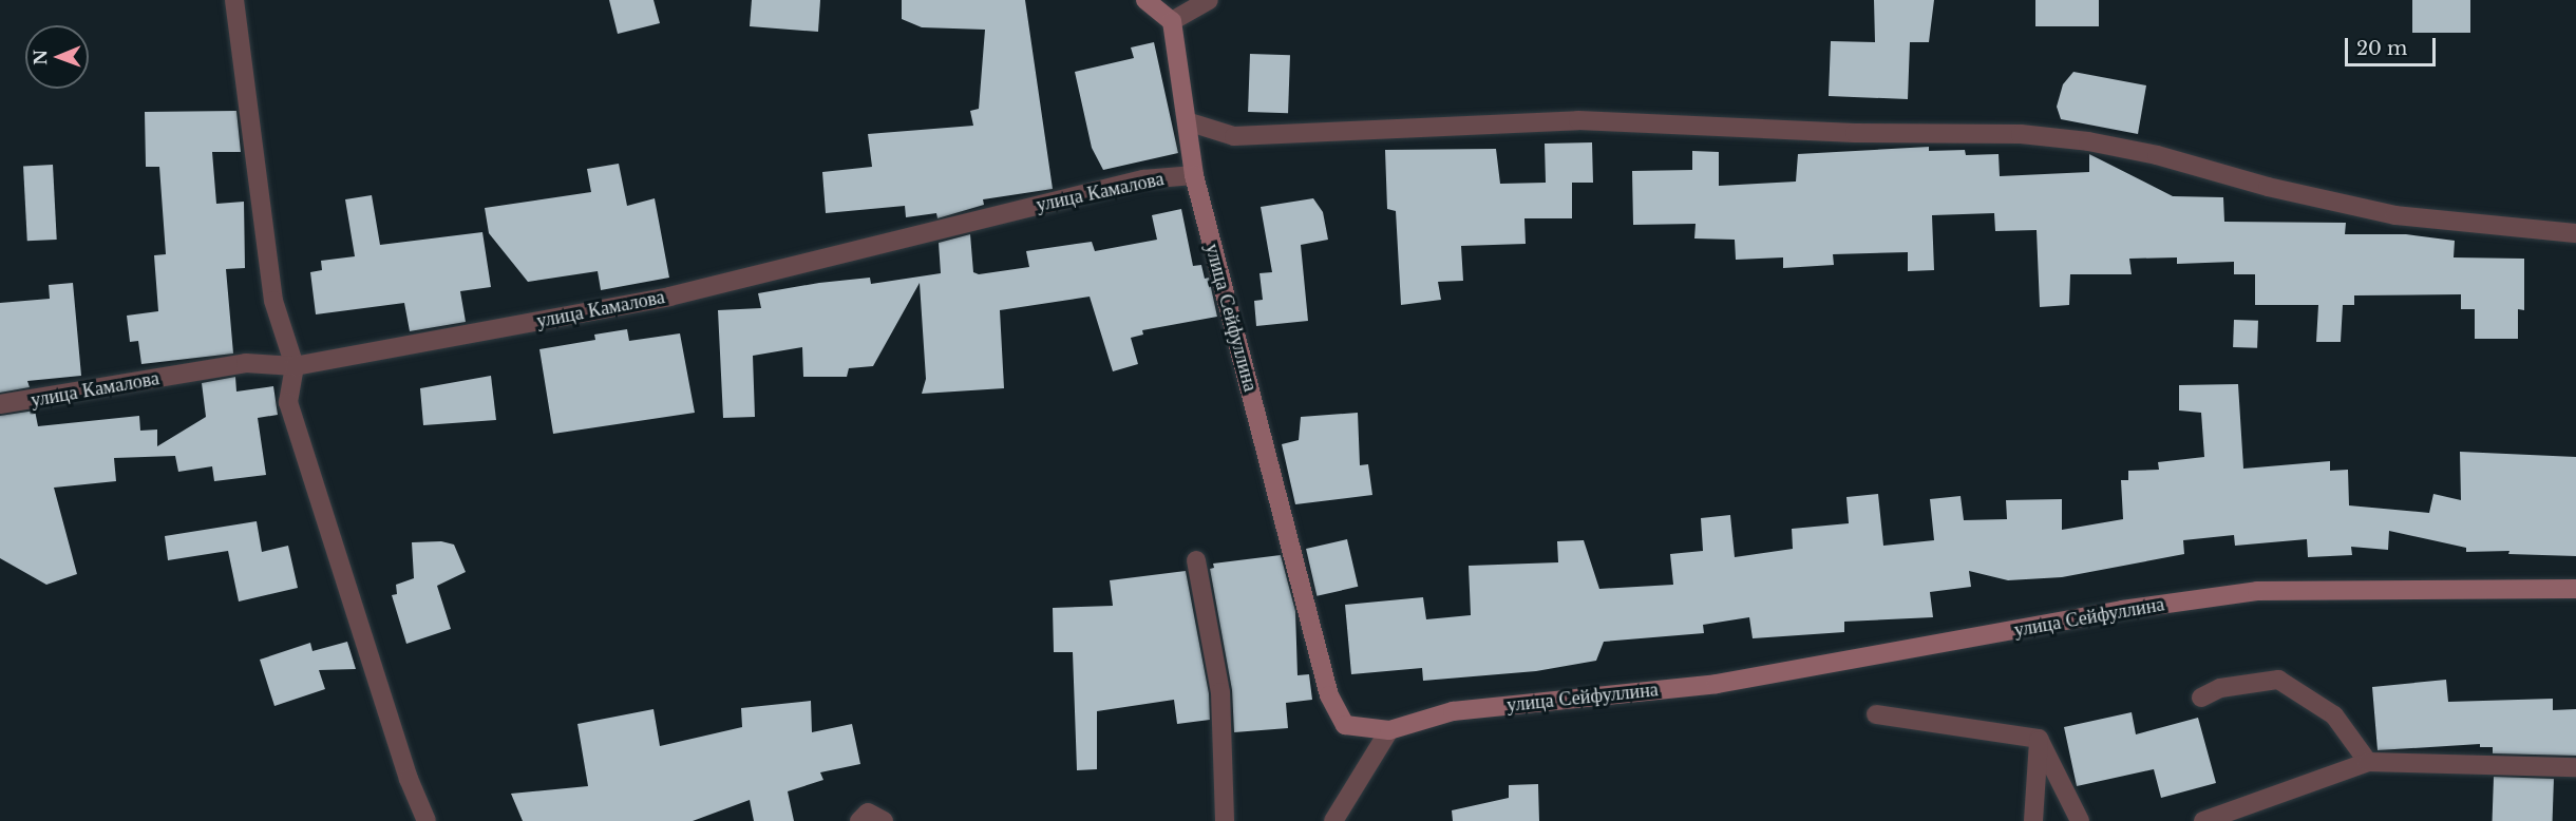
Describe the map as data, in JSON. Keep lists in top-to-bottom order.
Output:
{
  "streets": {
    "street": ["улица Камалова", "улица Сейфуллина"]
  },
  "crossings": [
    ["улица Камалова", "улица Сейфуллина"]
  ],
  "scale_bar": "20 m",
  "north": "left"
}
